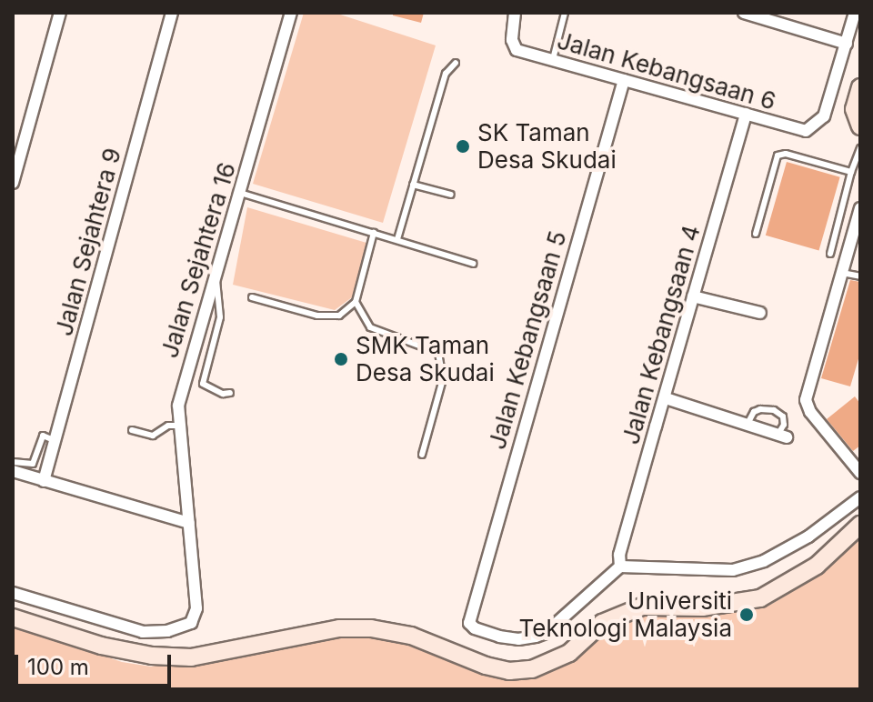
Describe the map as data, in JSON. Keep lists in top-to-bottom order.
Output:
{
  "streets": {
    "street": [
      "Jalan Kebangsaan 6",
      "Jalan Sejahtera 9",
      "Jalan Sejahtera 16",
      "Jalan Kebangsaan 4",
      "Jalan Kebangsaan 5"
    ]
  },
  "crossings": [
    ["Jalan Kebangsaan 6", "Jalan Kebangsaan 4"],
    ["Jalan Kebangsaan 6", "Jalan Kebangsaan 5"],
    ["Jalan Kebangsaan 4", "Jalan Kebangsaan 5"]
  ],
  "places": ["SK Taman Desa Skudai", "SMK Taman Desa Skudai", "Universiti Teknologi Malaysia"],
  "scale_bar": "100 m"
}
